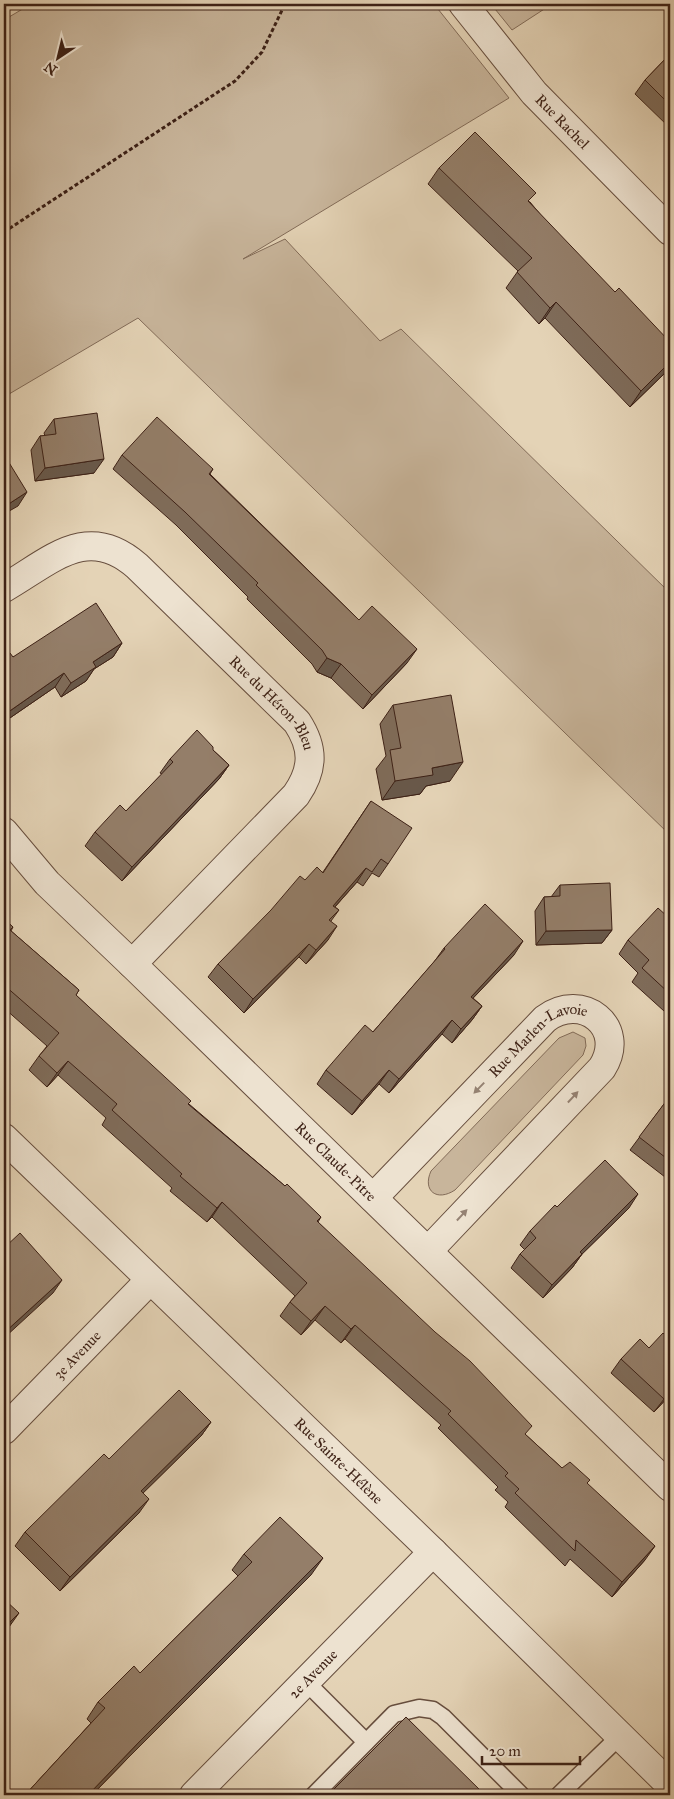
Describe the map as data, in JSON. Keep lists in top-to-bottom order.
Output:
{
  "streets": {
    "street": [
      "Rue Rachel",
      "Rue du Héron-Bleu",
      "Rue Marlen-Lavoie",
      "Rue Claude-Pitre",
      "3e Avenue",
      "Rue Sainte-Hélène",
      "2e Avenue"
    ]
  },
  "crossings": [
    ["Rue du Héron-Bleu", "Rue Claude-Pitre"],
    ["Rue Marlen-Lavoie", "Rue Claude-Pitre"],
    ["3e Avenue", "Rue Sainte-Hélène"],
    ["Rue Sainte-Hélène", "2e Avenue"]
  ],
  "scale_bar": "20 m",
  "north": "bottom left"
}
